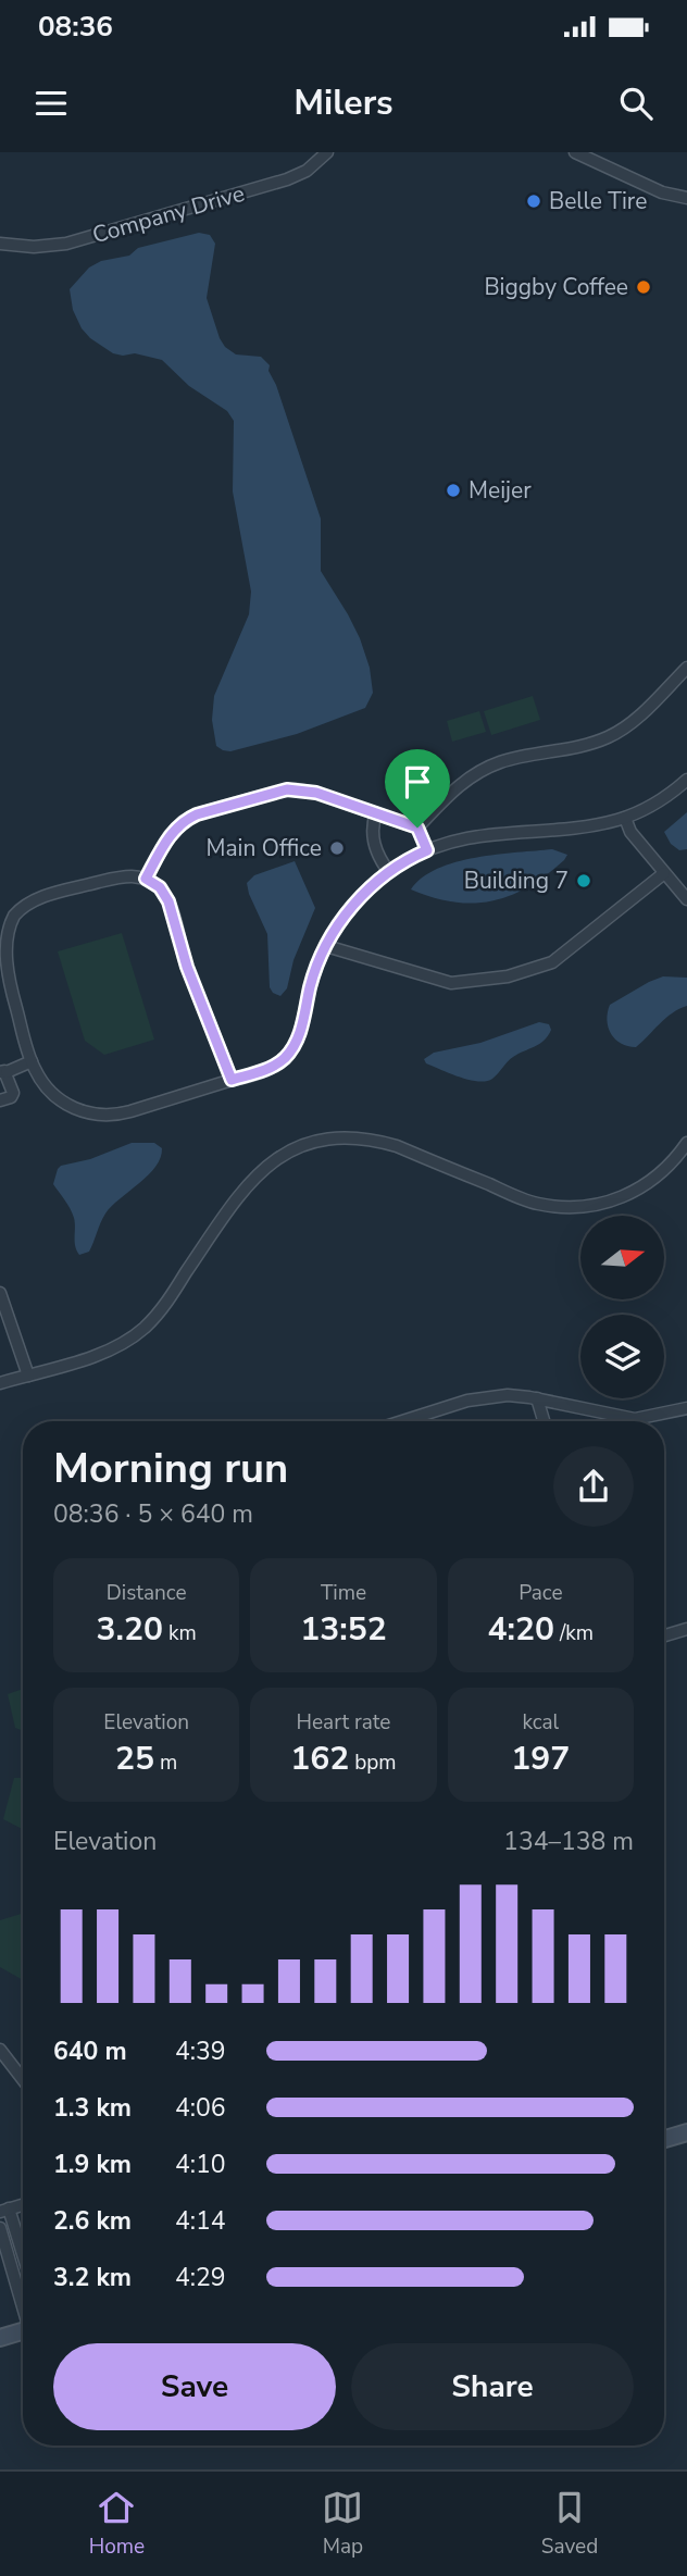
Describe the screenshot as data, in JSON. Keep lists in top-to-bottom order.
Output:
{
  "streets": {
    "street": ["Company Drive"]
  },
  "places": [
    "Belle Tire",
    "Biggby Coffee",
    "Meijer",
    "Main Office",
    "Building 7"
  ],
  "north": "right",
  "page": {
    "status": "08:36",
    "header": "Milers",
    "heading": ["Morning run", "08:36 · 5 × 640 m"],
    "stats": [
      ["Distance", "3.20 km"],
      ["Time", "13:52"],
      ["Pace", "4:20 /km"],
      ["Elevation", "25 m"],
      ["Heart rate", "162 bpm"],
      ["kcal", "197"]
    ],
    "chart": ["Elevation", "134–138 m"],
    "list": [
      {
        "name": "640 m",
        "note": "4:39"
      },
      {
        "name": "1.3 km",
        "note": "4:06"
      },
      {
        "name": "1.9 km",
        "note": "4:10"
      },
      {
        "name": "2.6 km",
        "note": "4:14"
      },
      {
        "name": "3.2 km",
        "note": "4:29"
      }
    ],
    "buttons": ["Save", "Share"],
    "tabs": ["Home", "Map", "Saved"]
  }
}
